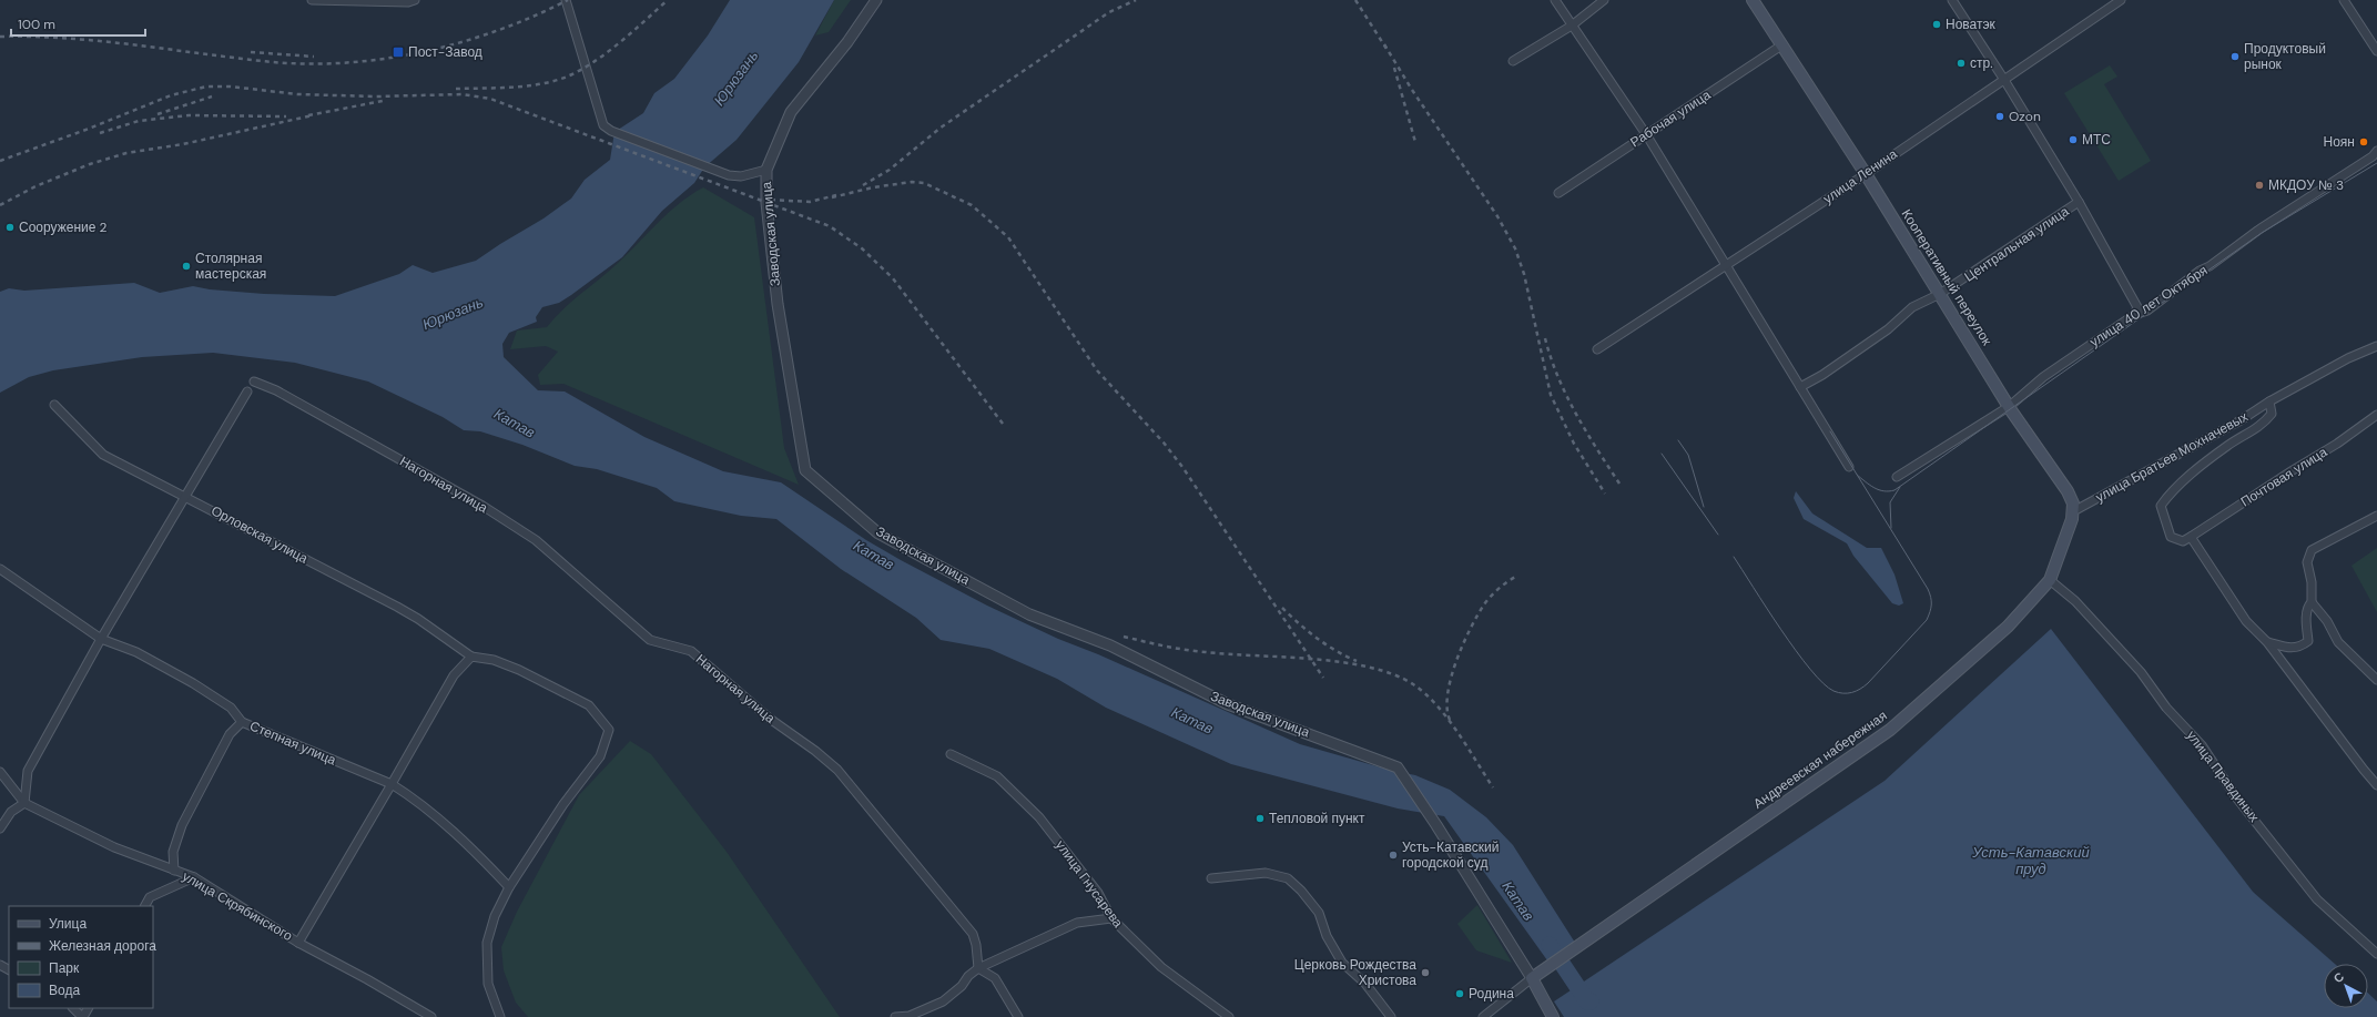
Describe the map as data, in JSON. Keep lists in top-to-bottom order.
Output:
{
  "streets": {
    "main road": ["Кооперативный переулок", "Андреевская набережная"],
    "street": [
      "Рабочая улица",
      "улица Ленина",
      "Заводская улица",
      "Центральная улица",
      "улица 40 лет Октября",
      "улица Братьев Мохначевых",
      "Почтовая улица",
      "Нагорная улица",
      "Орловская улица",
      "Степная улица",
      "улица Правдиных",
      "улица Гнусарева",
      "улица Скрябинского"
    ]
  },
  "crossings": [
    ["Рабочая улица", "Кооперативный переулок"],
    ["улица Ленина", "Центральная улица"],
    ["улица Ленина", "Кооперативный переулок"],
    ["Заводская улица", "Андреевская набережная"],
    ["Центральная улица", "Кооперативный переулок"],
    ["Кооперативный переулок", "улица 40 лет Октября"],
    ["Кооперативный переулок", "улица Братьев Мохначевых"],
    ["Андреевская набережная", "улица Правдиных"]
  ],
  "water": ["Юрюзань", "Катав", "Усть-Катавский пруд"],
  "places": {
    "other": [
      "Новатэк",
      "Продуктовый рынок",
      "стр.",
      "Ozon",
      "МТС",
      "Ноян",
      "МКДОУ № 3",
      "Сооружение 2",
      "Столярная мастерская",
      "Тепловой пункт",
      "Усть-Катавский городской суд",
      "Церковь Рождества Христова",
      "Родина"
    ],
    "transit": ["Пост-Завод"]
  },
  "legend": [
    "Улица",
    "Железная дорога",
    "Парк",
    "Вода"
  ],
  "scale_bar": "100 m",
  "north": "top left"
}
